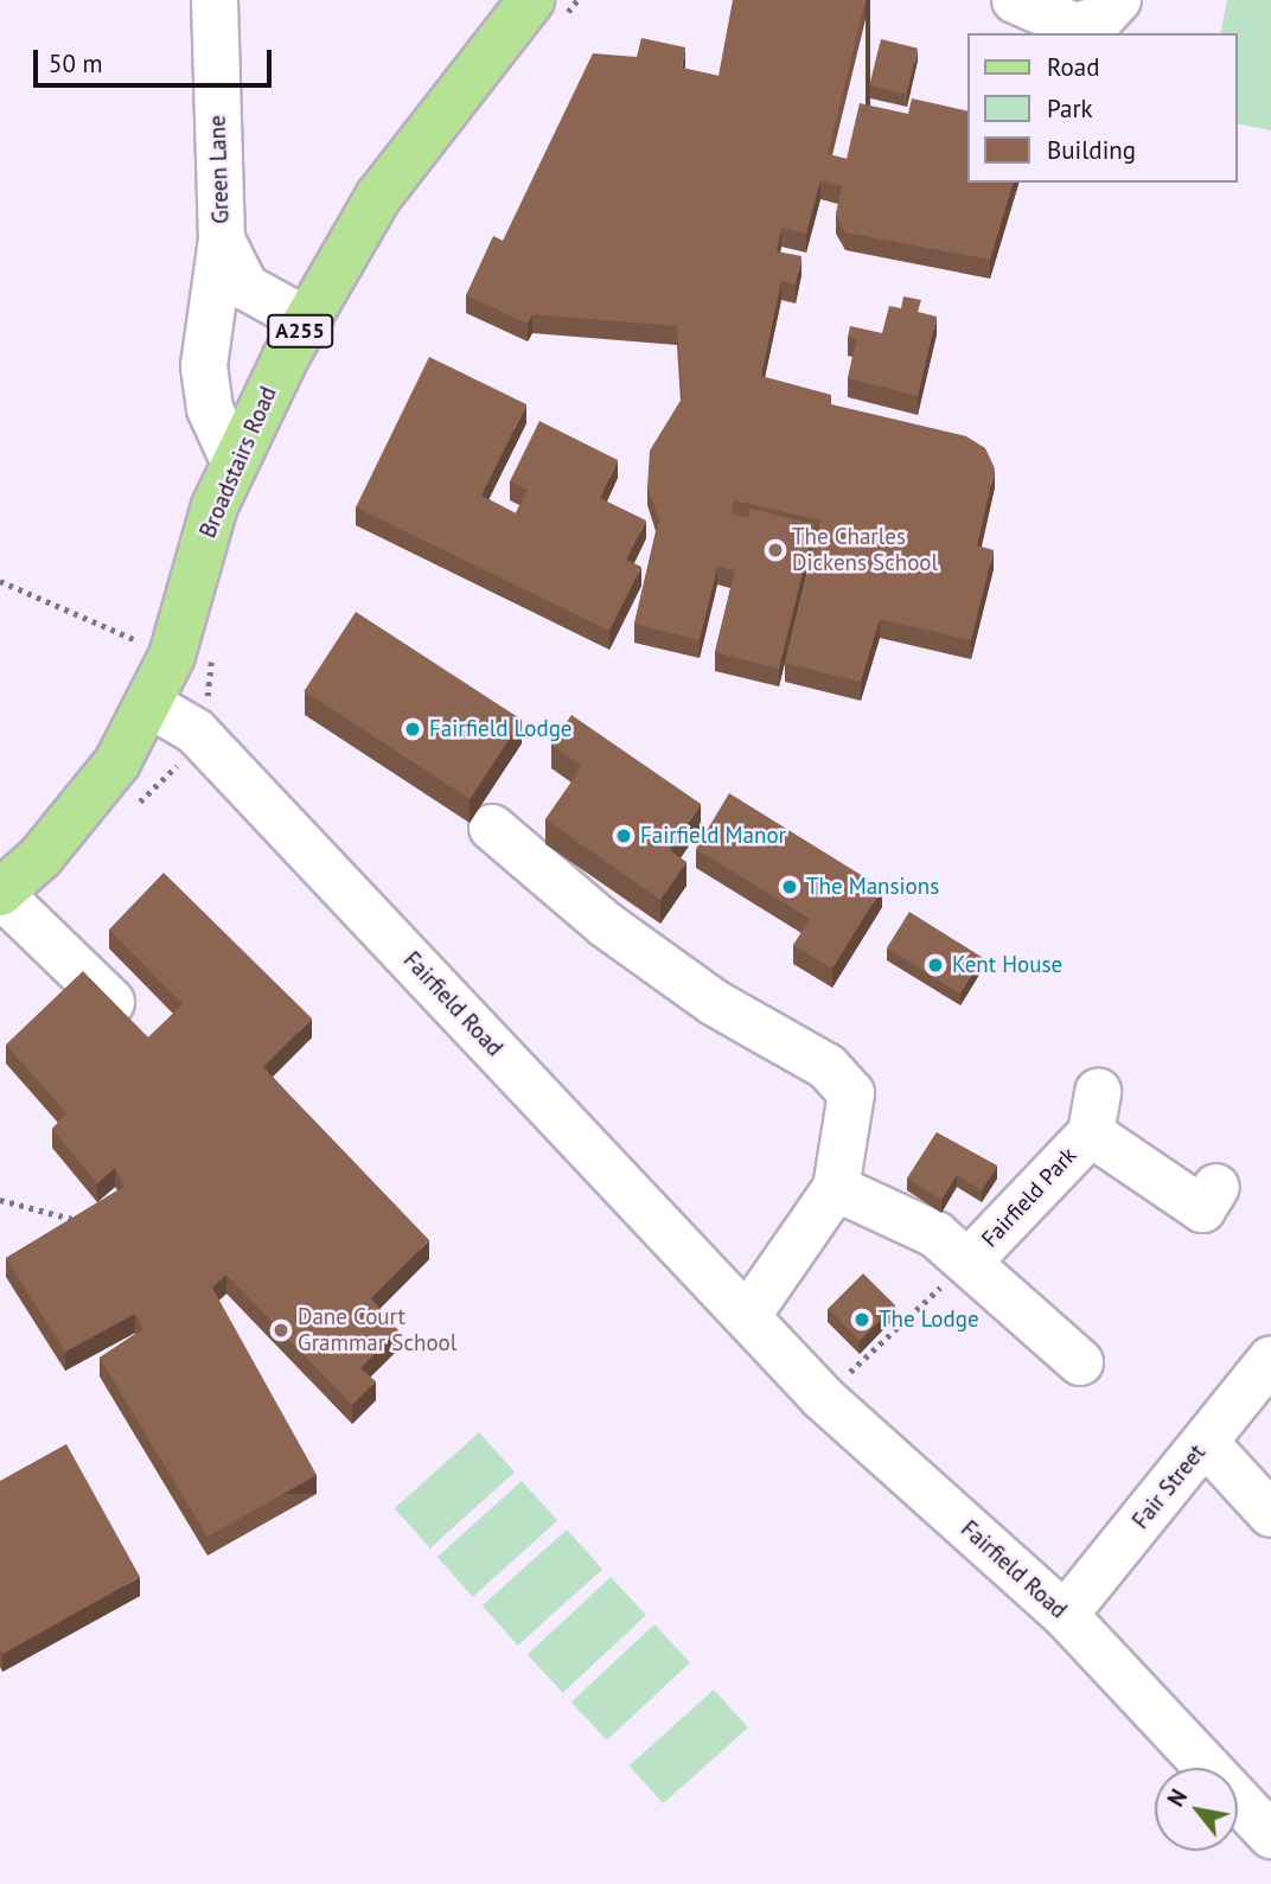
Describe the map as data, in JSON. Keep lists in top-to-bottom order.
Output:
{
  "streets": {
    "main road": ["A255", "Broadstairs Road"],
    "street": [
      "Green Lane",
      "Fairfield Road",
      "Fairfield Park",
      "Fair Street"
    ]
  },
  "crossings": [
    ["Green Lane", "Broadstairs Road"],
    ["Broadstairs Road", "Fairfield Road"],
    ["Fairfield Road", "Fair Street"]
  ],
  "places": [
    "The Charles Dickens School",
    "Fairfield Lodge",
    "Fairfield Manor",
    "The Mansions",
    "Kent House",
    "The Lodge",
    "Dane Court Grammar School"
  ],
  "legend": ["Road", "Park", "Building"],
  "scale_bar": "50 m",
  "north": "top left"
}
